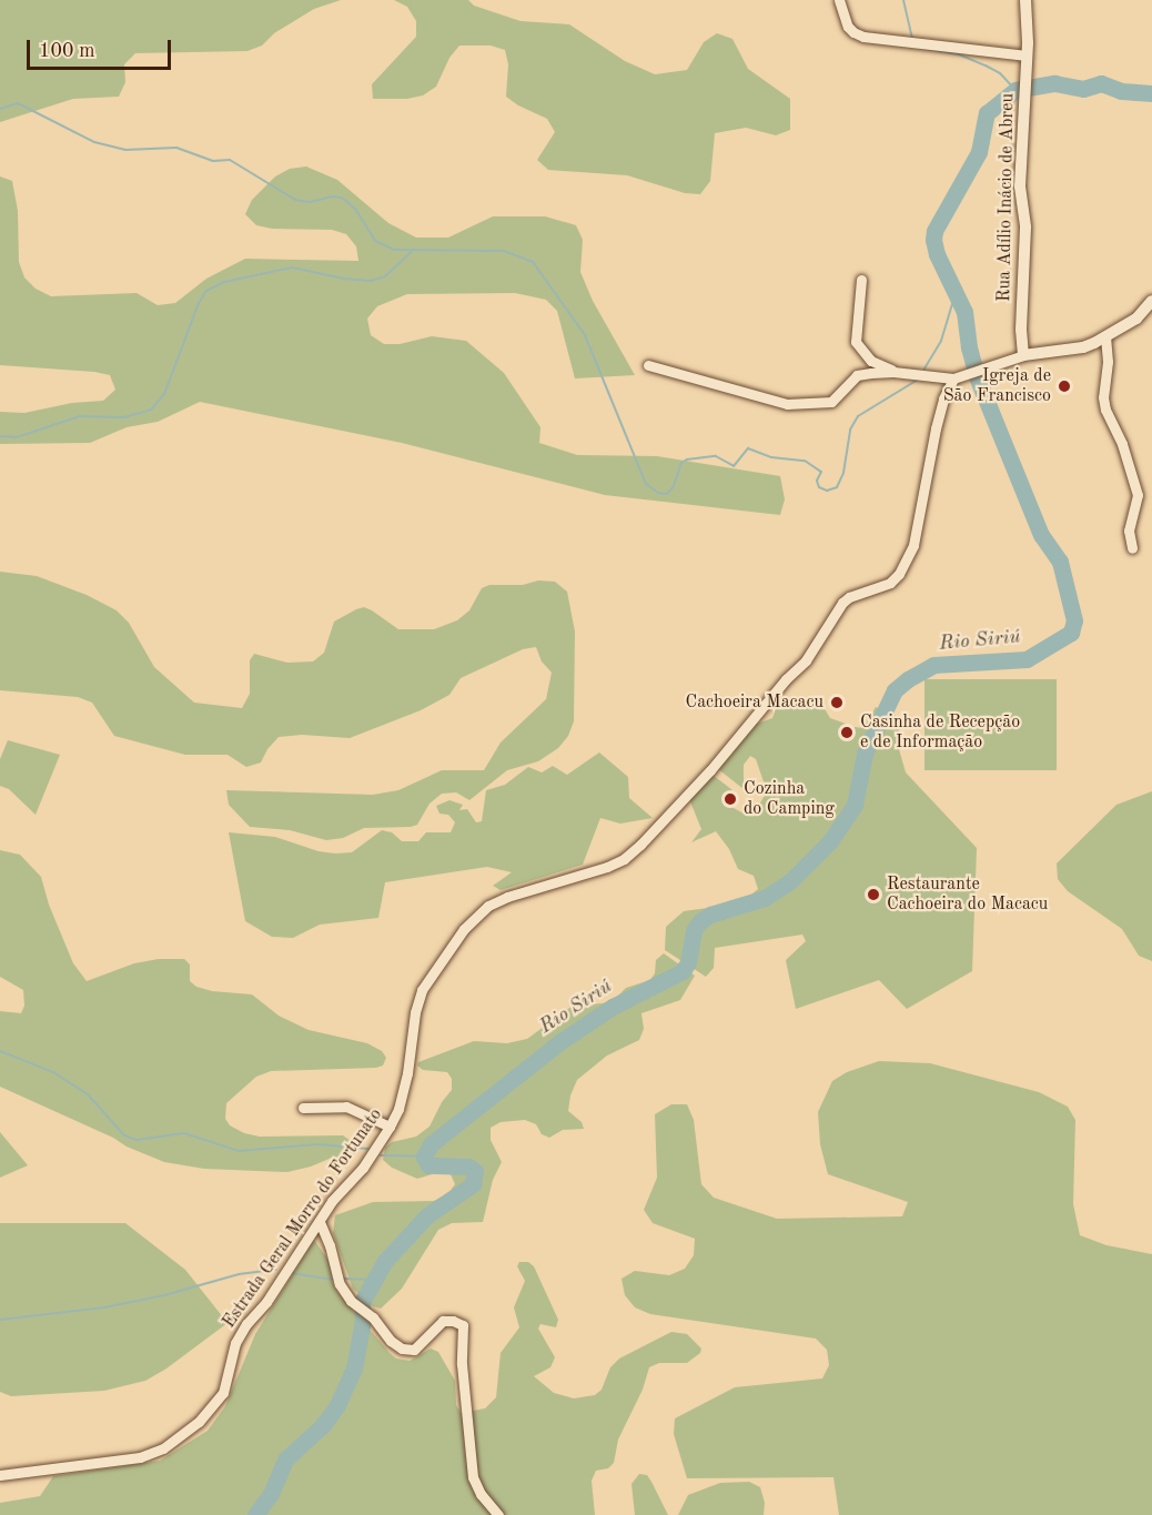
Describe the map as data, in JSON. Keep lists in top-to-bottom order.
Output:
{
  "streets": {
    "street": ["Rua Adílio Inácio de Abreu", "Estrada Geral Morro do Fortunato"]
  },
  "water": ["Rio Siriú"],
  "places": [
    "Igreja de São Francisco",
    "Cachoeira Macacu",
    "Casinha de Recepção e de Informação",
    "Cozinha do Camping",
    "Restaurante Cachoeira do Macacu"
  ],
  "scale_bar": "100 m"
}
